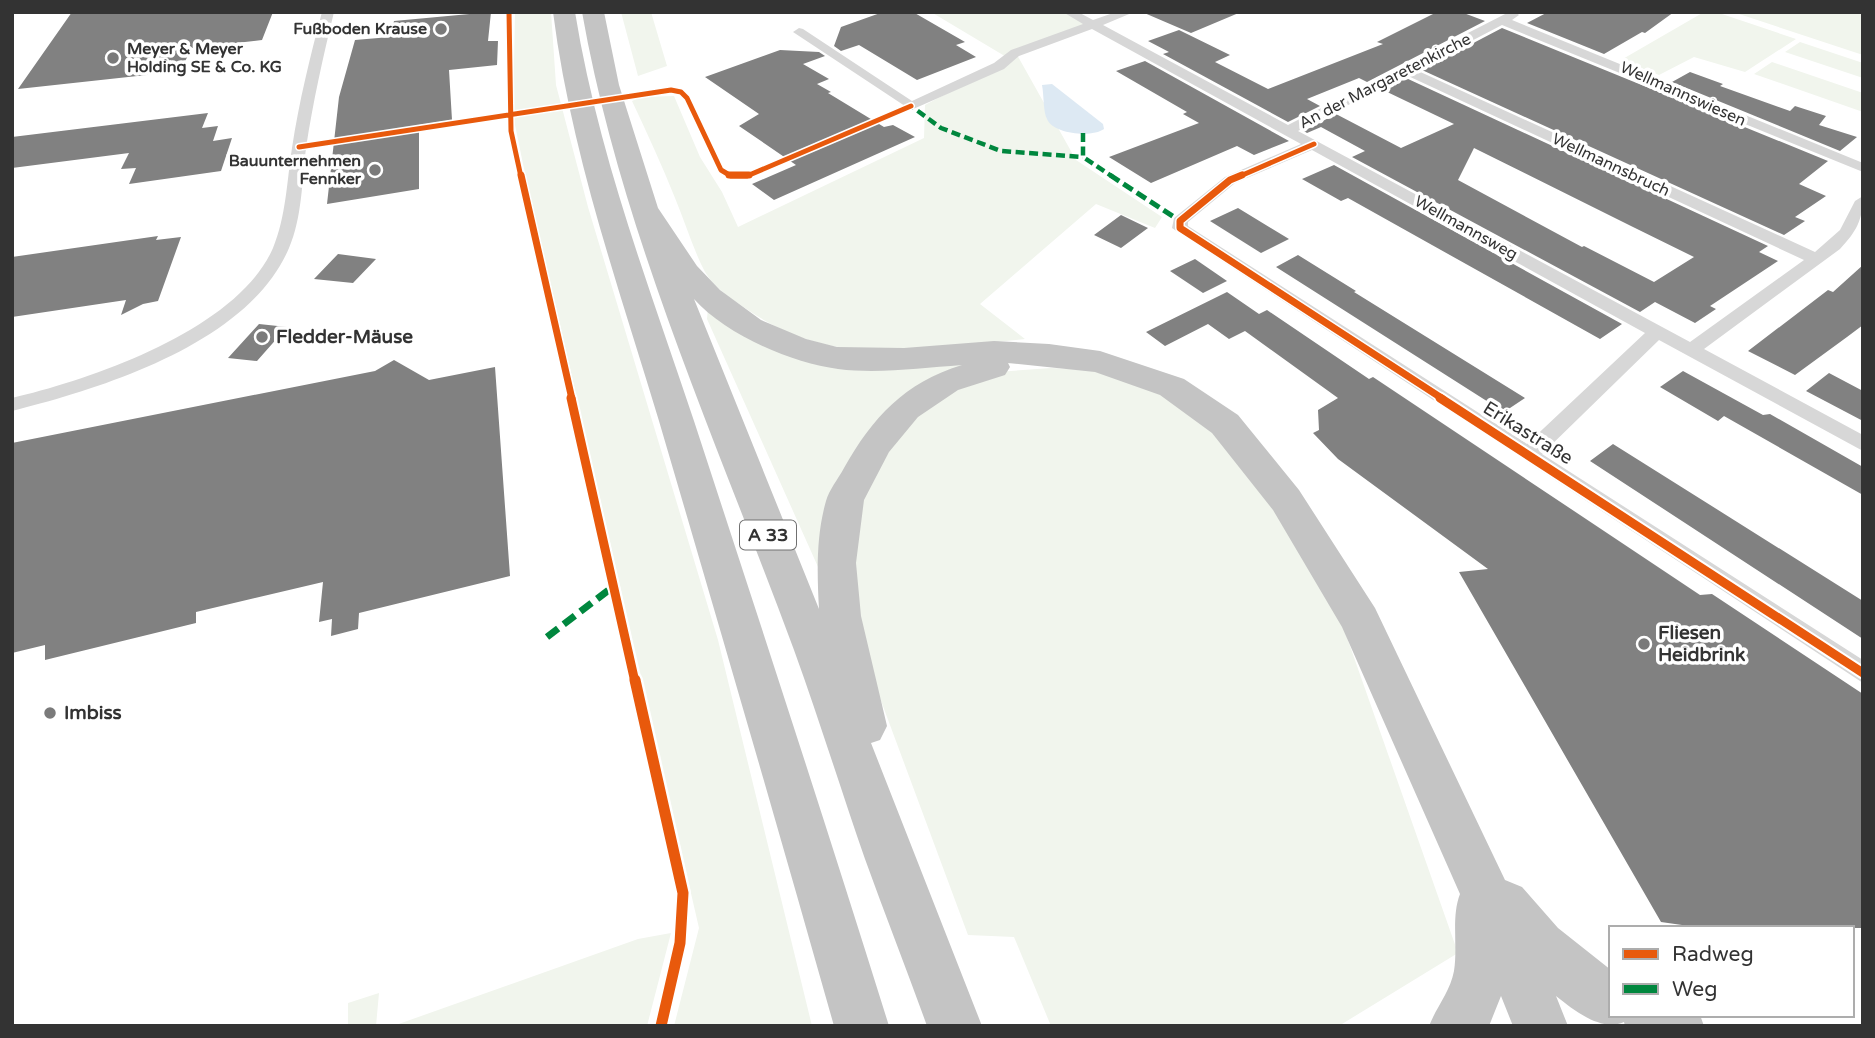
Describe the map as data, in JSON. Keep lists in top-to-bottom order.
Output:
{
  "streets": {
    "highway": ["A 33"],
    "street": [
      "An der Margaretenkirche",
      "Wellmannswiesen",
      "Wellmannsbruch",
      "Wellmannsweg",
      "Erikastraße"
    ]
  },
  "crossings": [
    ["An der Margaretenkirche", "Wellmannswiesen"],
    ["An der Margaretenkirche", "Wellmannsbruch"],
    ["An der Margaretenkirche", "Wellmannsweg"],
    ["Wellmannsweg", "Erikastraße"]
  ],
  "places": [
    "Fußboden Krause",
    "Meyer & Meyer Holding SE & Co. KG",
    "Bauunternehmen Fennker",
    "Fledder-Mäuse",
    "Fliesen Heidbrink",
    "Imbiss"
  ],
  "legend": ["Radweg", "Weg"]
}
